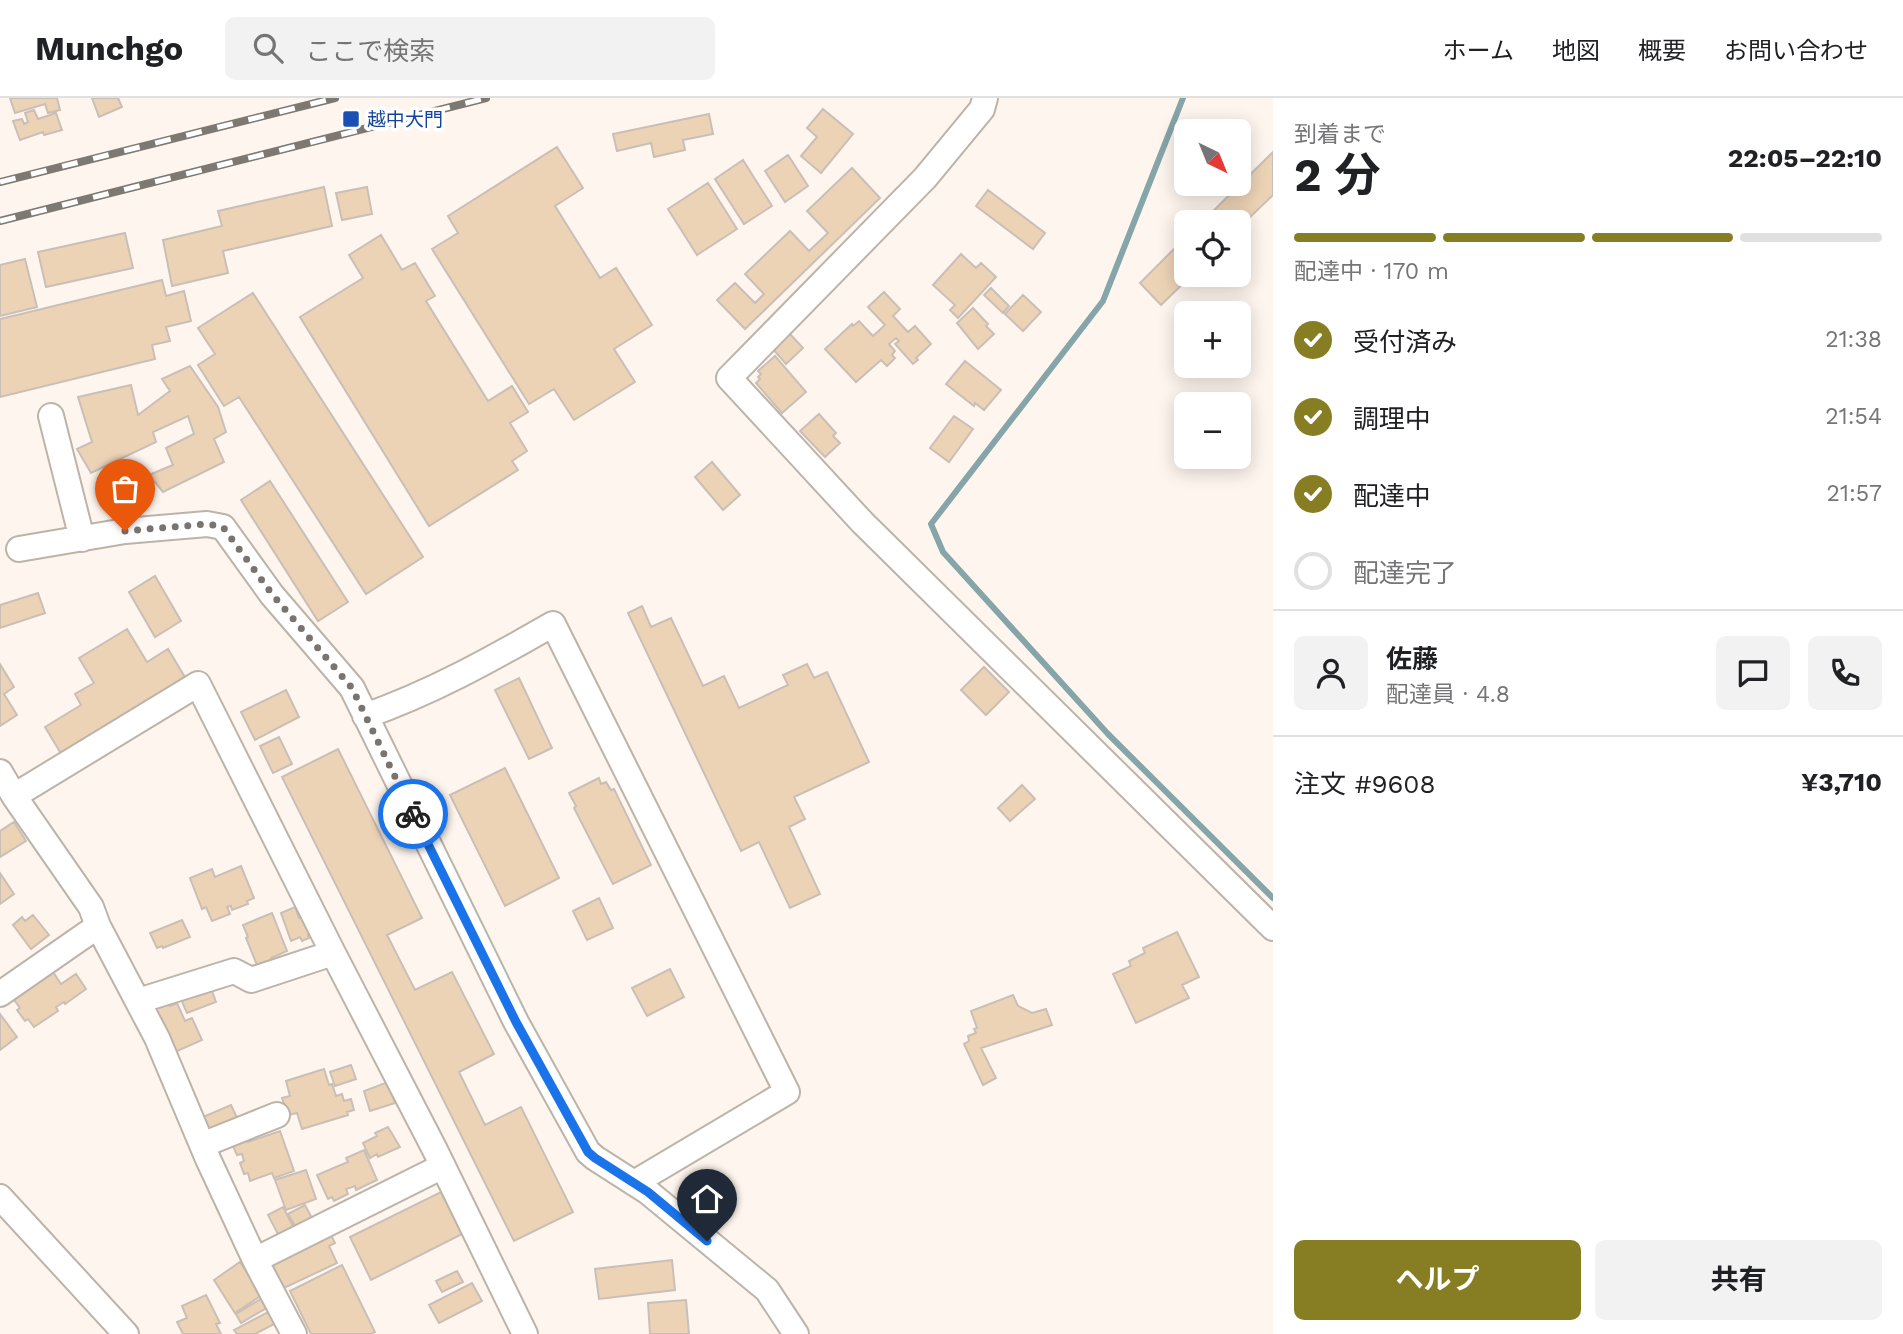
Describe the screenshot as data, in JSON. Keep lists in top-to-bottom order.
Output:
{
  "places": {
    "transit": ["越中大門"]
  },
  "north": "bottom right",
  "page": {
    "header": "Munchgo",
    "search": "ここで検索",
    "nav": [
      "ホーム",
      "地図",
      "概要",
      "お問い合わせ"
    ],
    "heading": ["2 分", "到着まで", "22:05–22:10"],
    "panel": [
      "佐藤",
      "配達員 · 4.8",
      "注文 #9608",
      "¥3,710"
    ],
    "map_buttons": ["+", "−"],
    "bar": "配達中 · 170 m",
    "list": [
      ["受付済み", "21:38"],
      ["調理中", "21:54"],
      ["配達中", "21:57"],
      "配達完了"
    ],
    "buttons": ["ヘルプ", "共有"]
  }
}
